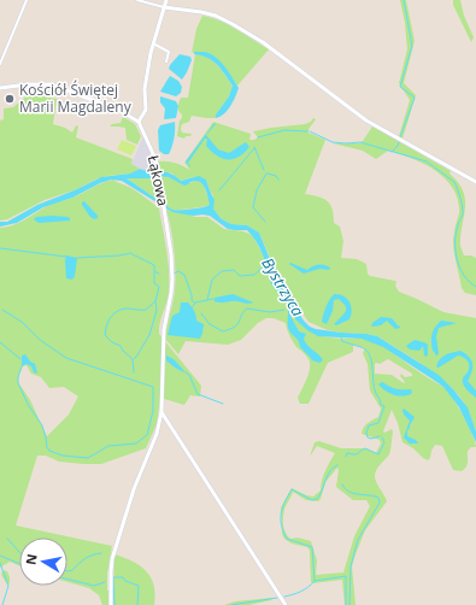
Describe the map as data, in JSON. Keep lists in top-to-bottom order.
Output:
{
  "streets": {
    "street": ["Łąkowa"]
  },
  "water": ["Bystrzyca"],
  "places": ["Kościół Świętej Marii Magdaleny"],
  "north": "left"
}
